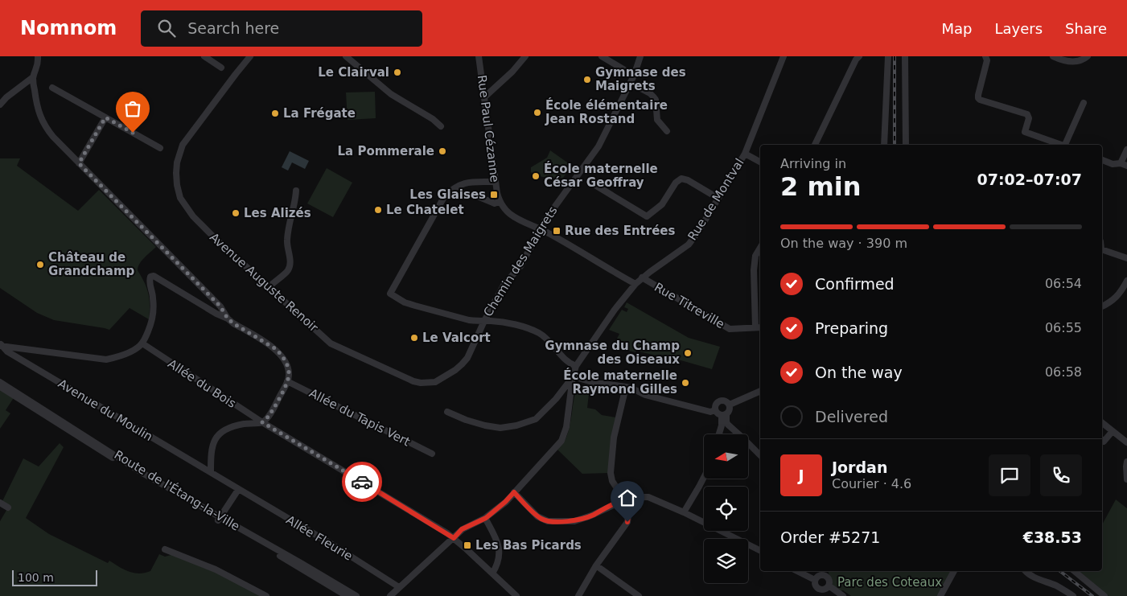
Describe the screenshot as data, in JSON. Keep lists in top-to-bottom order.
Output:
{
  "streets": {
    "street": [
      "Rue Paul Cézanne",
      "Rue de Montval",
      "Chemin des Maigrets",
      "Avenue Auguste Renoir",
      "Rue Titreville",
      "Allée du Bois",
      "Avenue du Moulin",
      "Allée du Tapis Vert",
      "Route de l'Étang-la-Ville",
      "Allée Fleurie"
    ]
  },
  "crossings": [
    ["Rue de Montval", "Rue Titreville"],
    ["Chemin des Maigrets", "Avenue Auguste Renoir"],
    ["Avenue du Moulin", "Allée Fleurie"]
  ],
  "parks": ["Parc des Coteaux"],
  "places": {
    "other": [
      "Le Clairval",
      "Gymnase des Maigrets",
      "École élémentaire Jean Rostand",
      "La Frégate",
      "La Pommerale",
      "École maternelle César Geoffray",
      "Le Chatelet",
      "Les Alizés",
      "Château de Grandchamp",
      "Le Valcort",
      "Gymnase du Champ des Oiseaux",
      "École maternelle Raymond Gilles"
    ],
    "transit": ["Les Glaises", "Rue des Entrées", "Les Bas Picards"]
  },
  "scale_bar": "100 m",
  "north": "left",
  "page": {
    "header": "Nomnom",
    "search": "Search here",
    "nav": ["Map", "Layers", "Share"],
    "heading": ["2 min", "Arriving in", "07:02–07:07"],
    "panel": [
      "Jordan",
      "Courier · 4.6",
      "Order #5271",
      "€38.53"
    ],
    "bar": "On the way · 390 m",
    "list": [
      ["Confirmed", "06:54"],
      ["Preparing", "06:55"],
      ["On the way", "06:58"],
      "Delivered"
    ],
    "round": "J",
    "scale": "100 m"
  }
}
